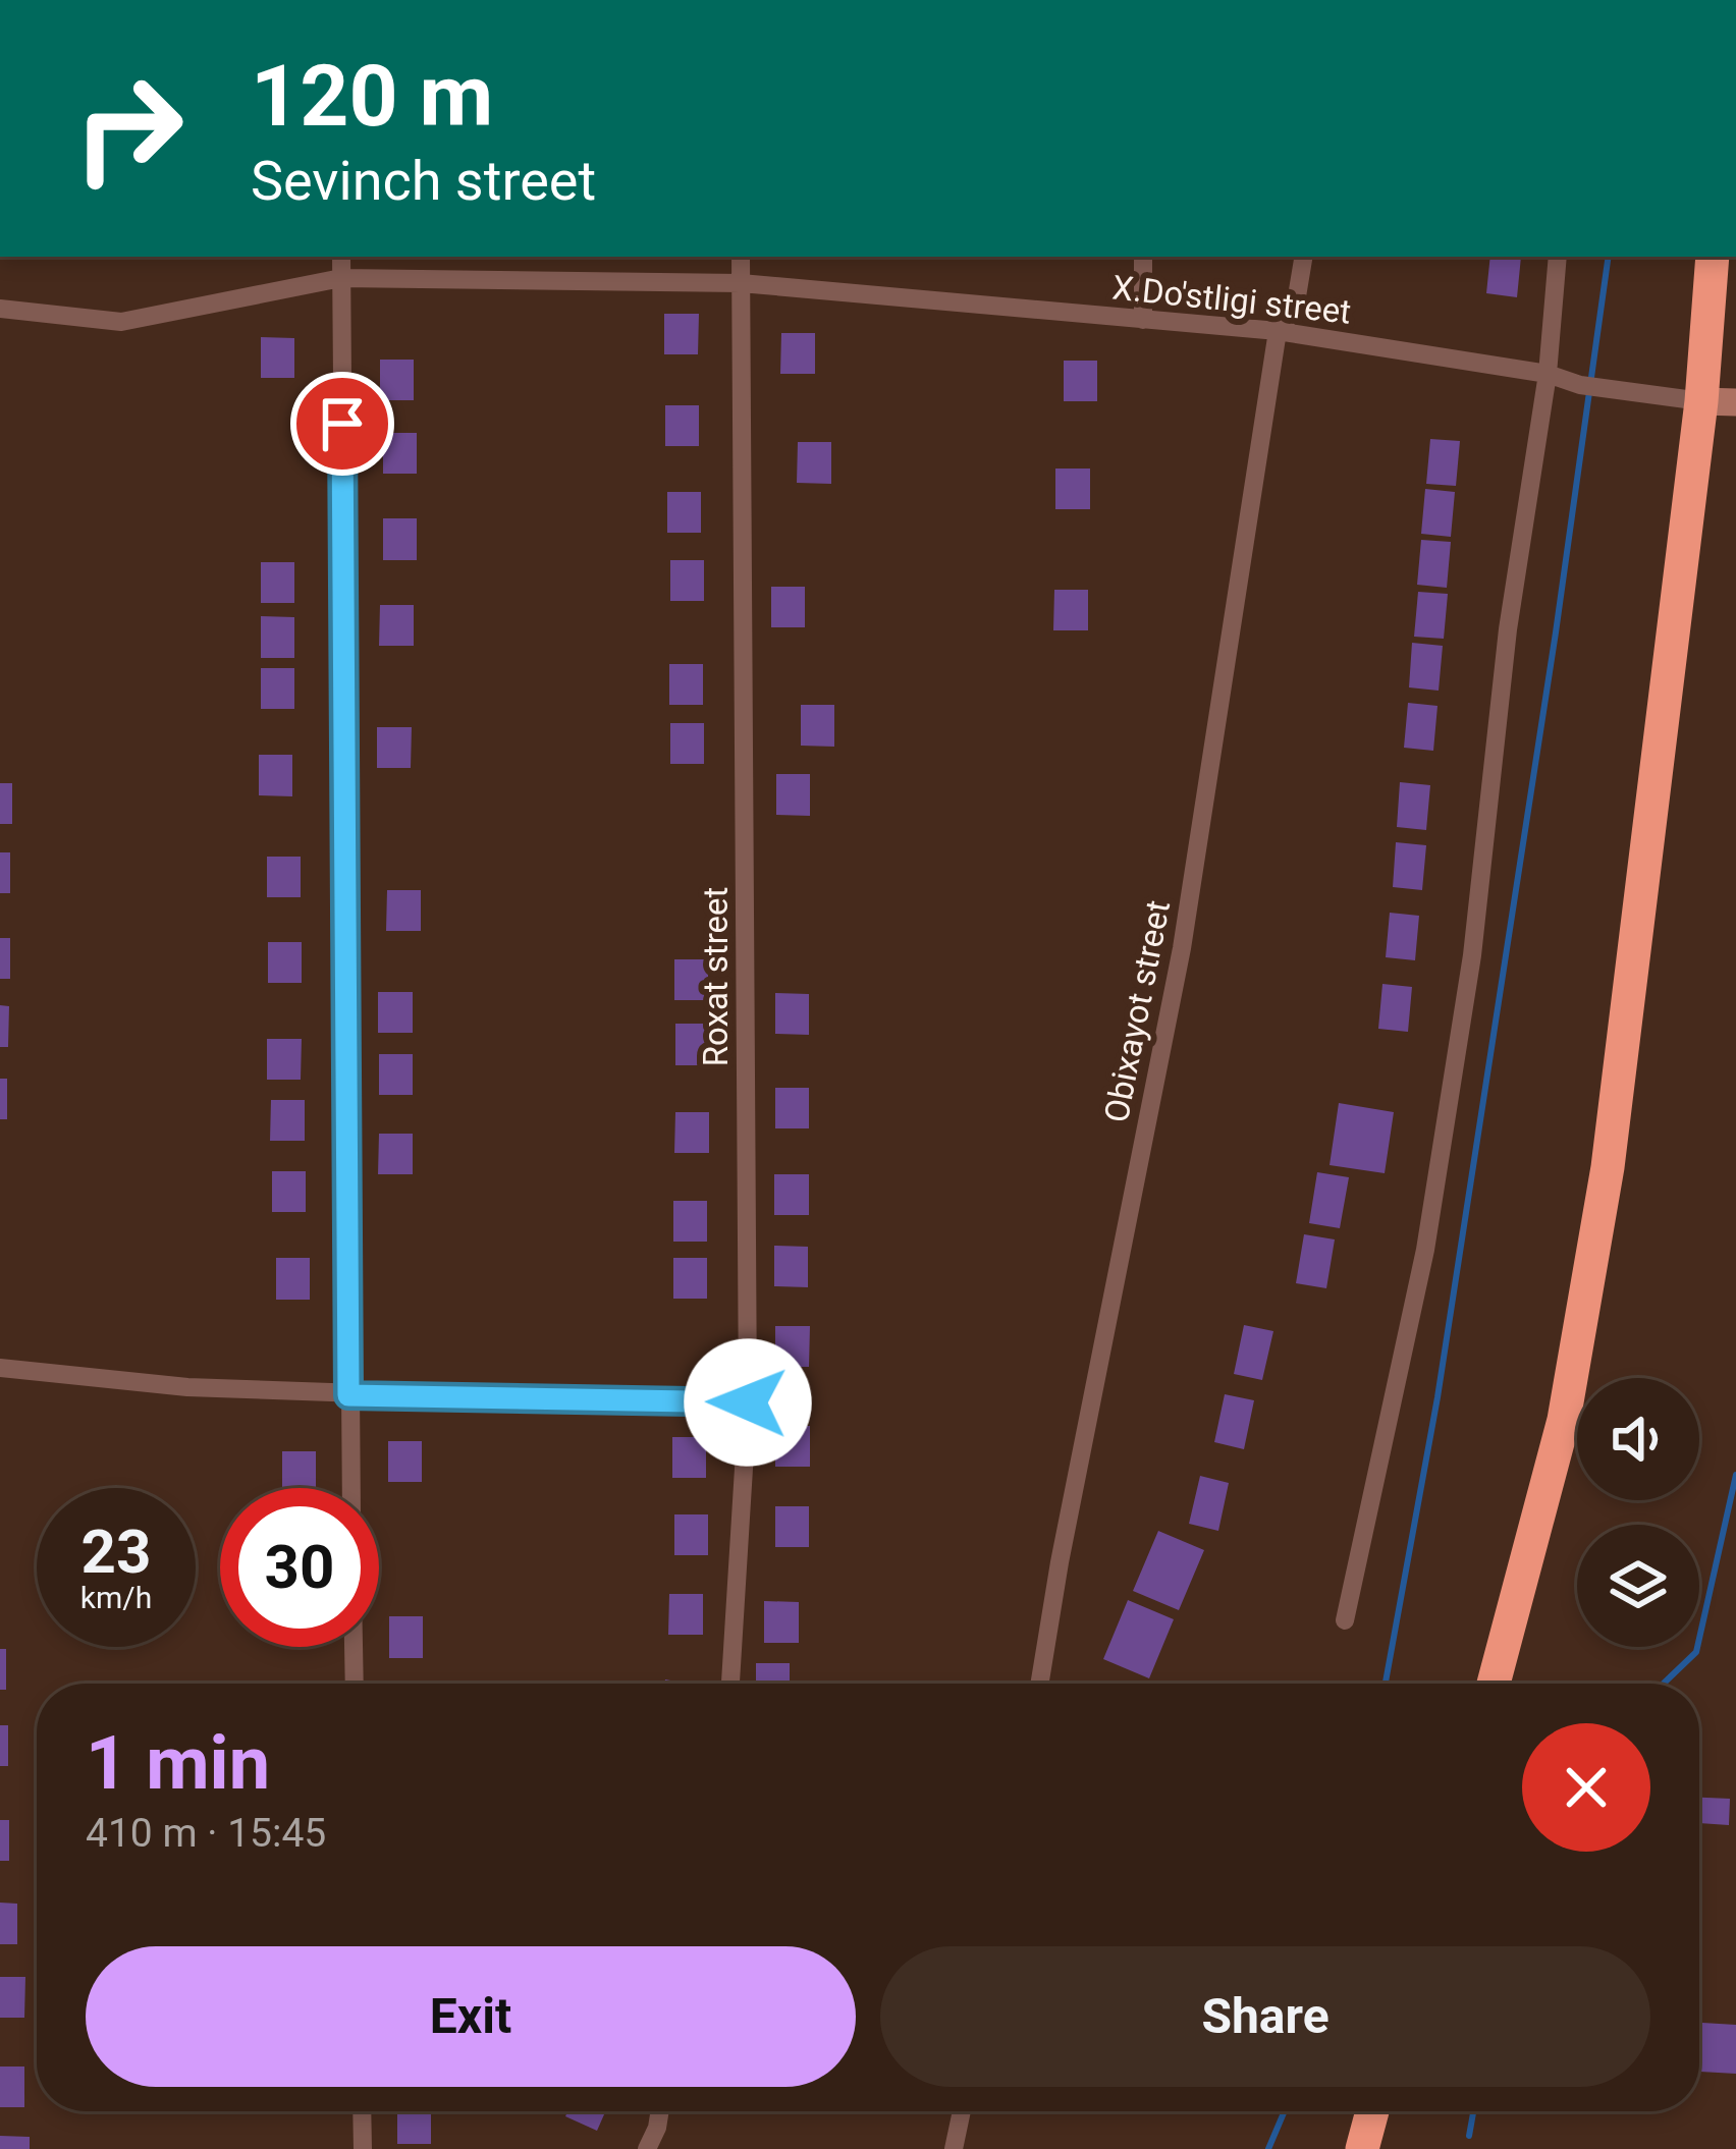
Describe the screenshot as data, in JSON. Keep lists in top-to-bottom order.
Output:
{
  "streets": {
    "street": ["X.Do'stligi street", "Roxat street", "Obixayot street"]
  },
  "crossings": [
    ["X.Do'stligi street", "Roxat street"],
    ["X.Do'stligi street", "Obixayot street"]
  ],
  "page": {
    "turn": ["120 m", "Sevinch street"],
    "speed": "23 km/h",
    "limit": "30",
    "heading": ["1 min", "410 m · 15:45"],
    "buttons": ["Exit", "Share"]
  }
}
